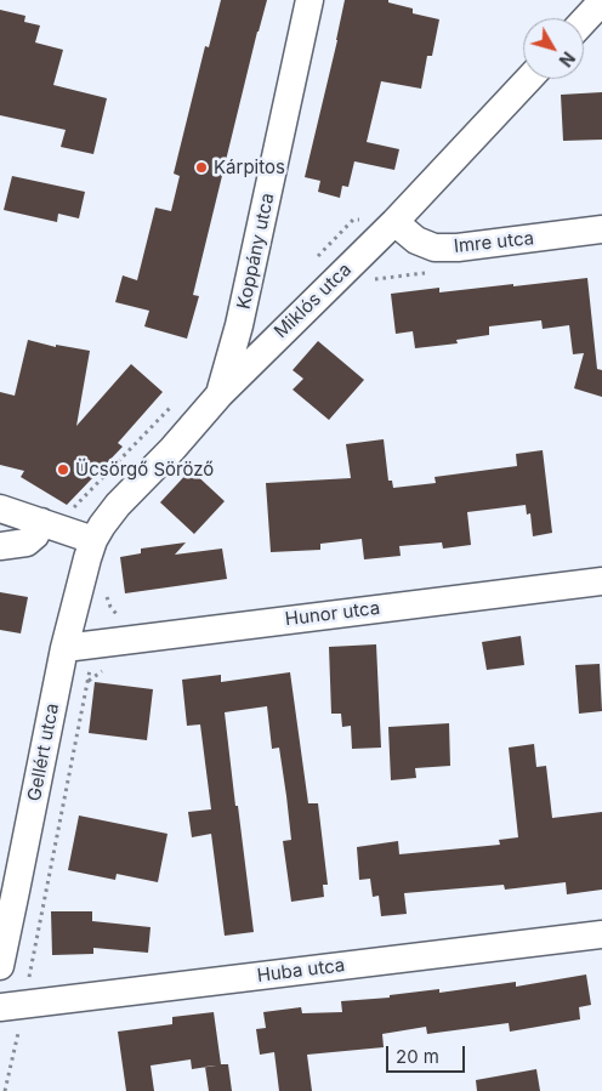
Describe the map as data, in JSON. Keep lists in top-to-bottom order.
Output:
{
  "streets": {
    "street": [
      "Imre utca",
      "Koppány utca",
      "Miklós utca",
      "Hunor utca",
      "Gellért utca",
      "Huba utca"
    ]
  },
  "crossings": [
    ["Imre utca", "Miklós utca"],
    ["Koppány utca", "Miklós utca"],
    ["Miklós utca", "Gellért utca"],
    ["Hunor utca", "Gellért utca"]
  ],
  "places": ["Kárpitos", "Ücsörgő Söröző"],
  "scale_bar": "20 m",
  "north": "bottom right"
}
